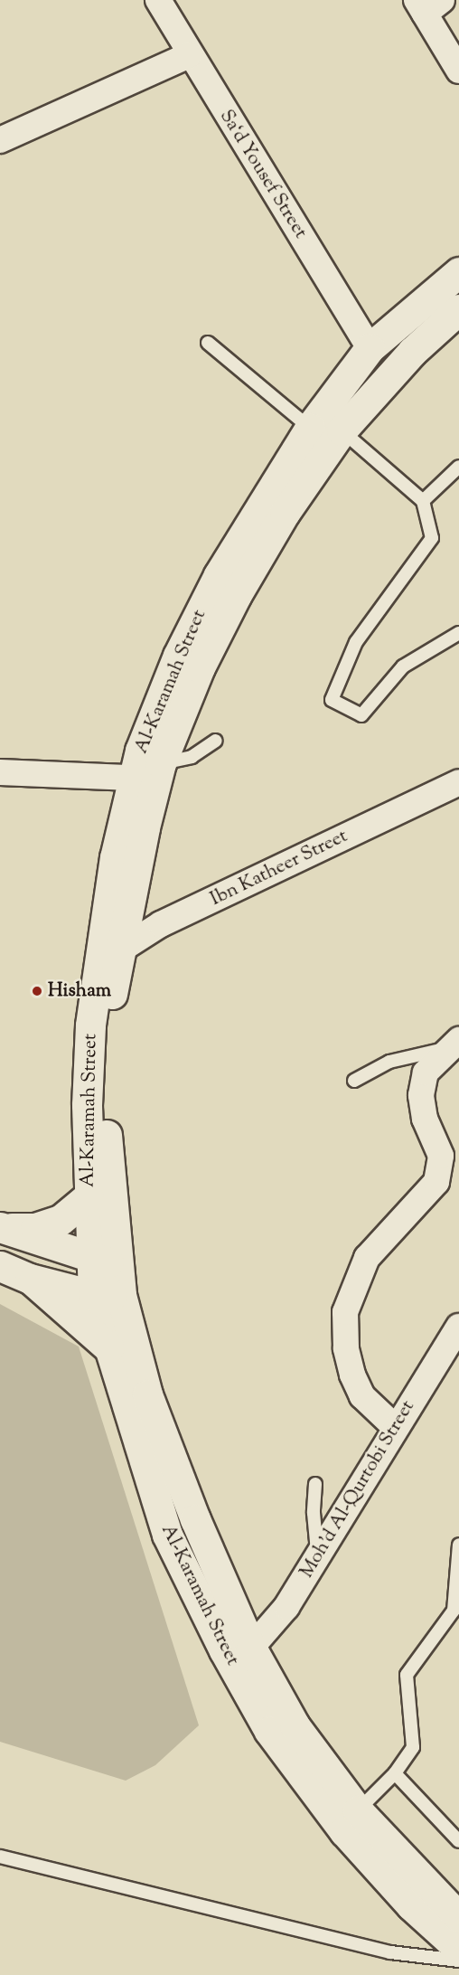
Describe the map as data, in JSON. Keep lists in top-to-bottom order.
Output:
{
  "streets": {
    "street": [
      "Sa‘d Yousef Street",
      "Al-Karamah Street",
      "Ibn Katheer Street",
      "Moh'd Al-Qurtobi Street"
    ]
  },
  "crossings": [
    ["Sa‘d Yousef Street", "Al-Karamah Street"],
    ["Al-Karamah Street", "Ibn Katheer Street"],
    ["Al-Karamah Street", "Moh'd Al-Qurtobi Street"]
  ],
  "places": ["Hisham"]
}
